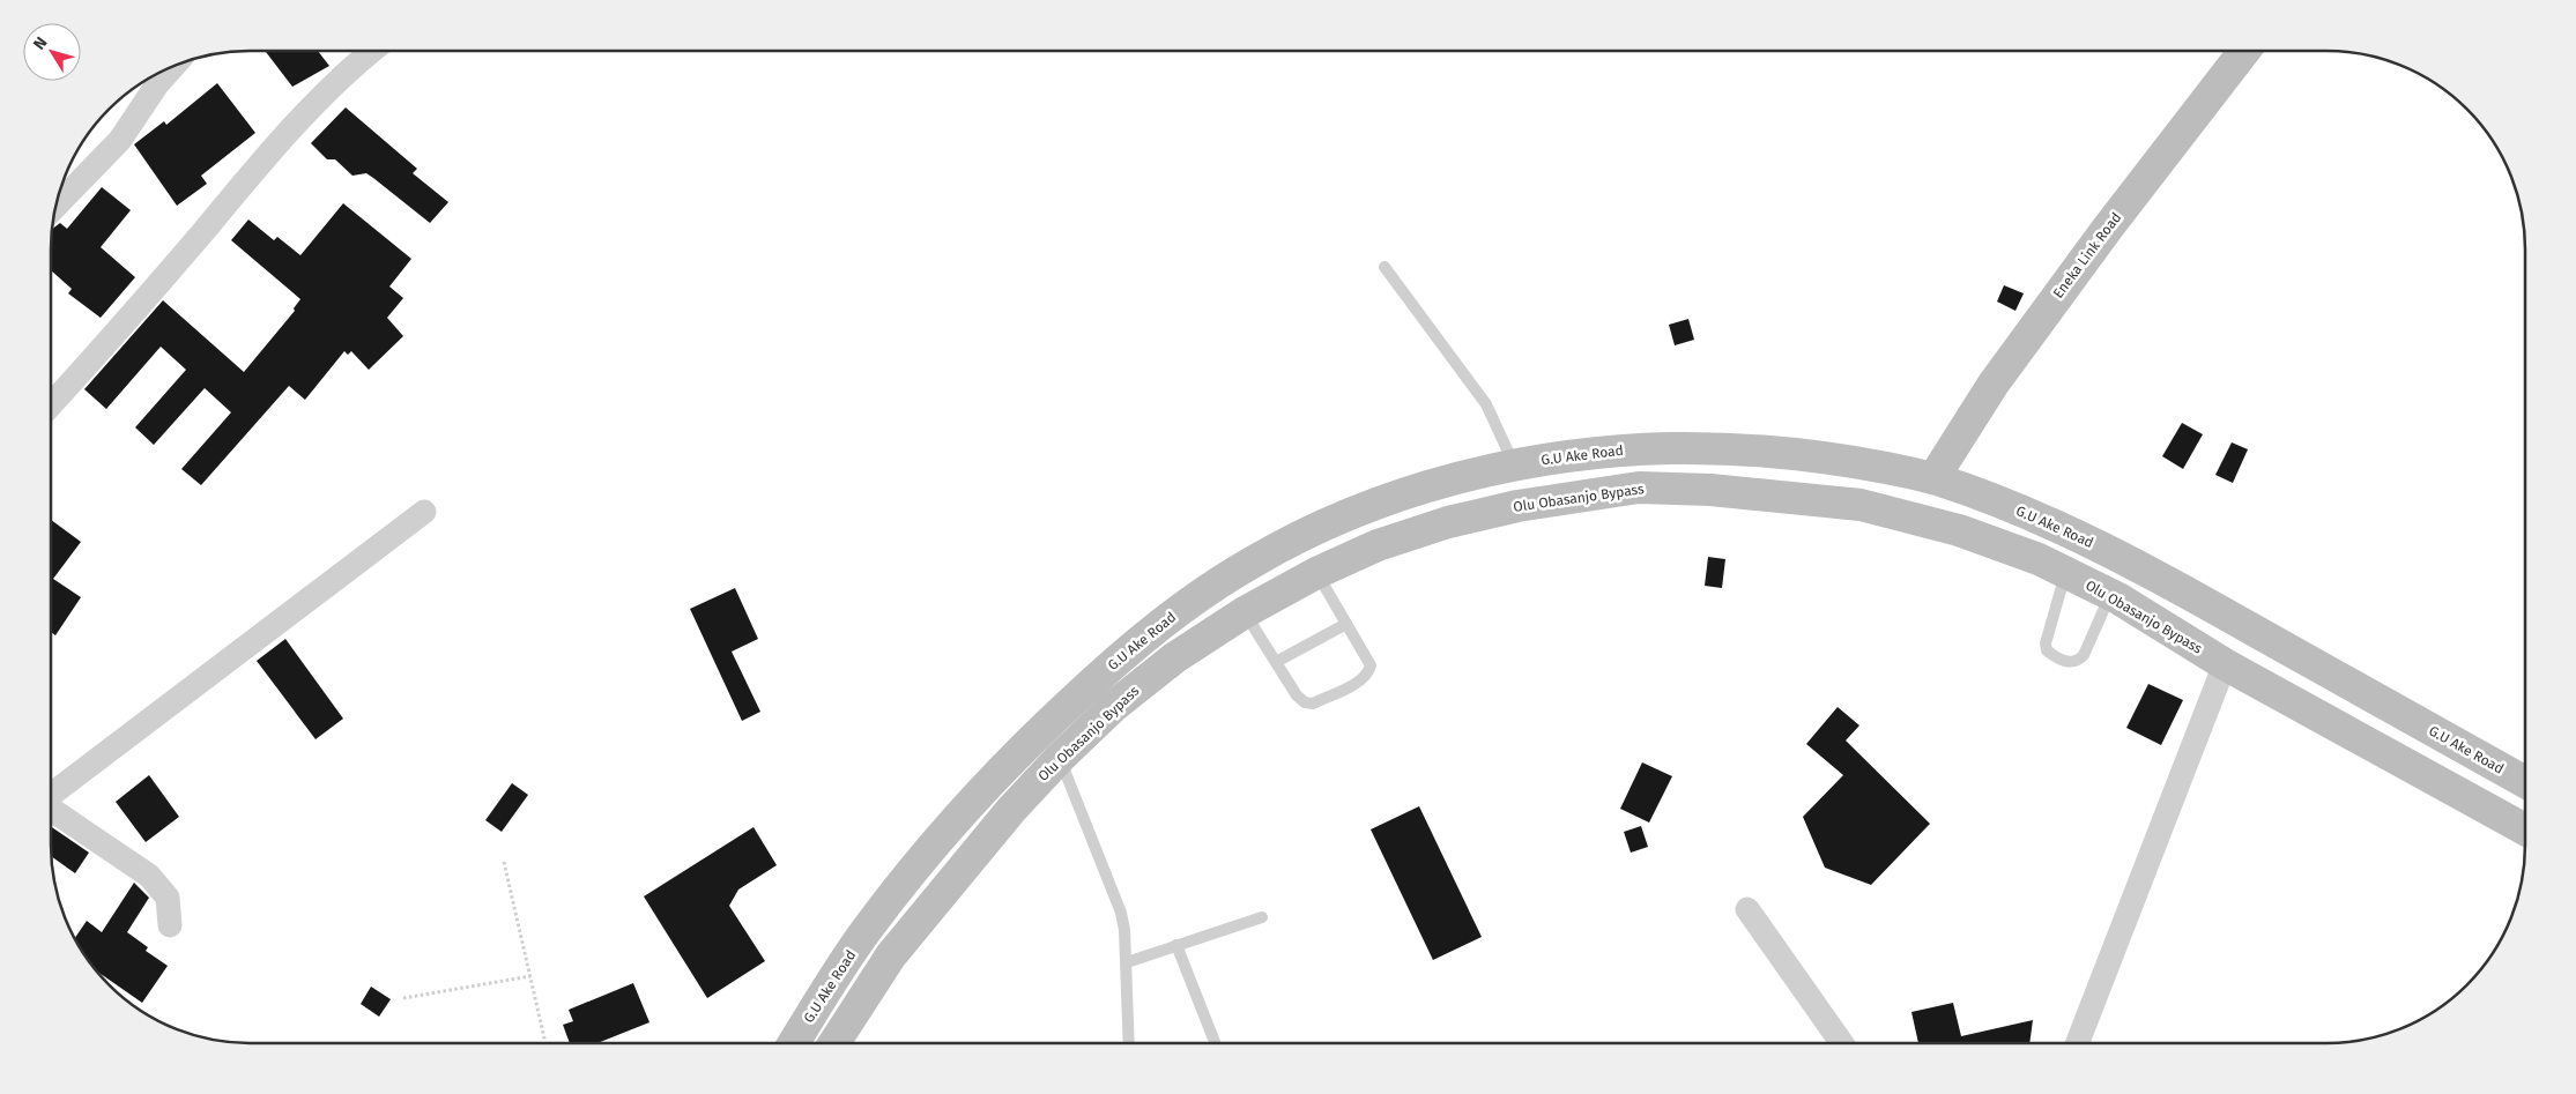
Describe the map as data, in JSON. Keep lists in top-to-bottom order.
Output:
{
  "streets": {
    "main road": ["Eneka Link Road", "G.U Ake Road", "Olu Obasanjo Bypass"]
  },
  "crossings": [
    ["Eneka Link Road", "G.U Ake Road"]
  ],
  "north": "top left"
}
